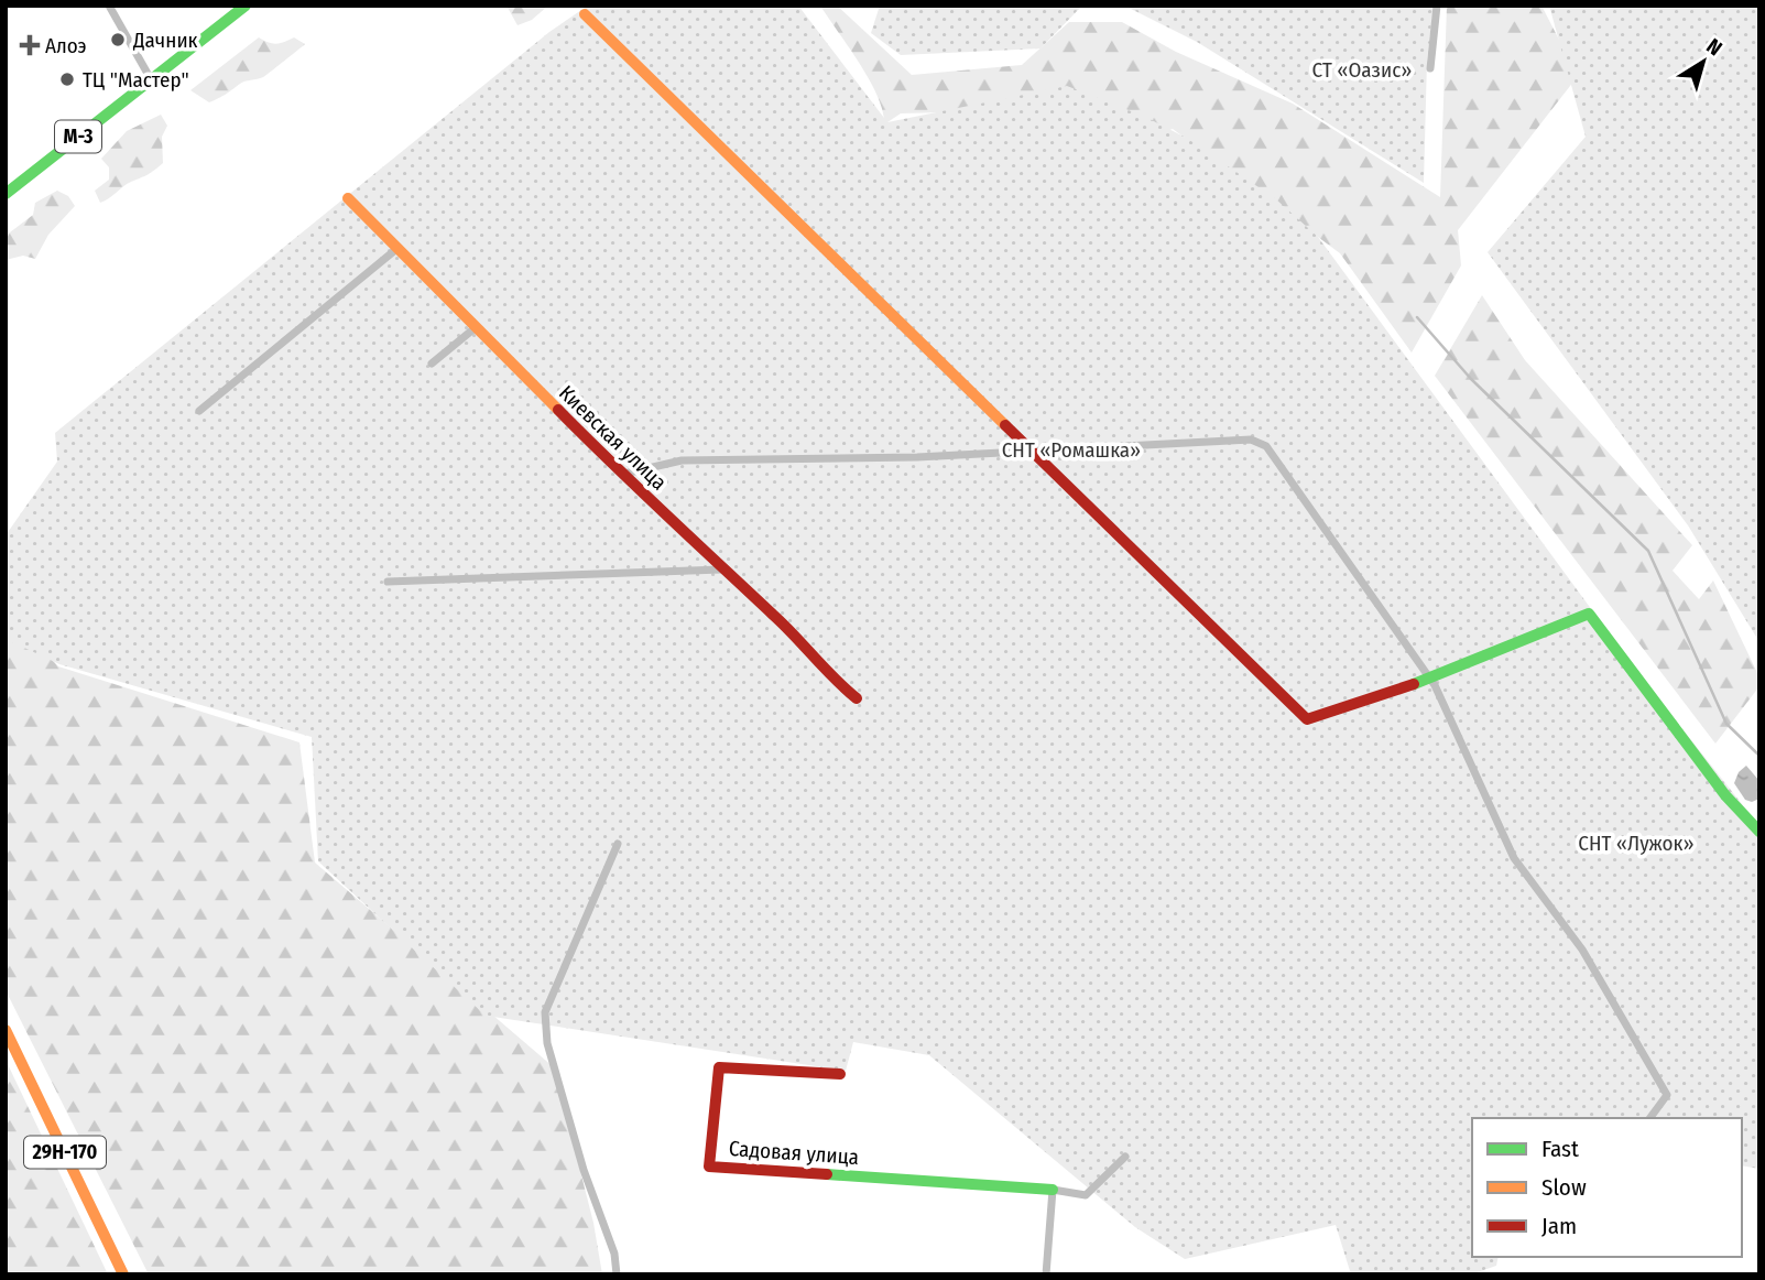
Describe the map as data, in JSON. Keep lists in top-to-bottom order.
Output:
{
  "streets": {
    "main road": [
      "М-3",
      "Киевская улица",
      "29Н-170",
      "Садовая улица"
    ]
  },
  "parks": ["СТ «Оазис»", "СНТ «Ромашка»", "СНТ «Лужок»"],
  "places": {
    "other": ["Дачник", "ТЦ \"Мастер\""],
    "health": ["Алоэ"]
  },
  "legend": ["Fast", "Slow", "Jam"],
  "north": "top right"
}
